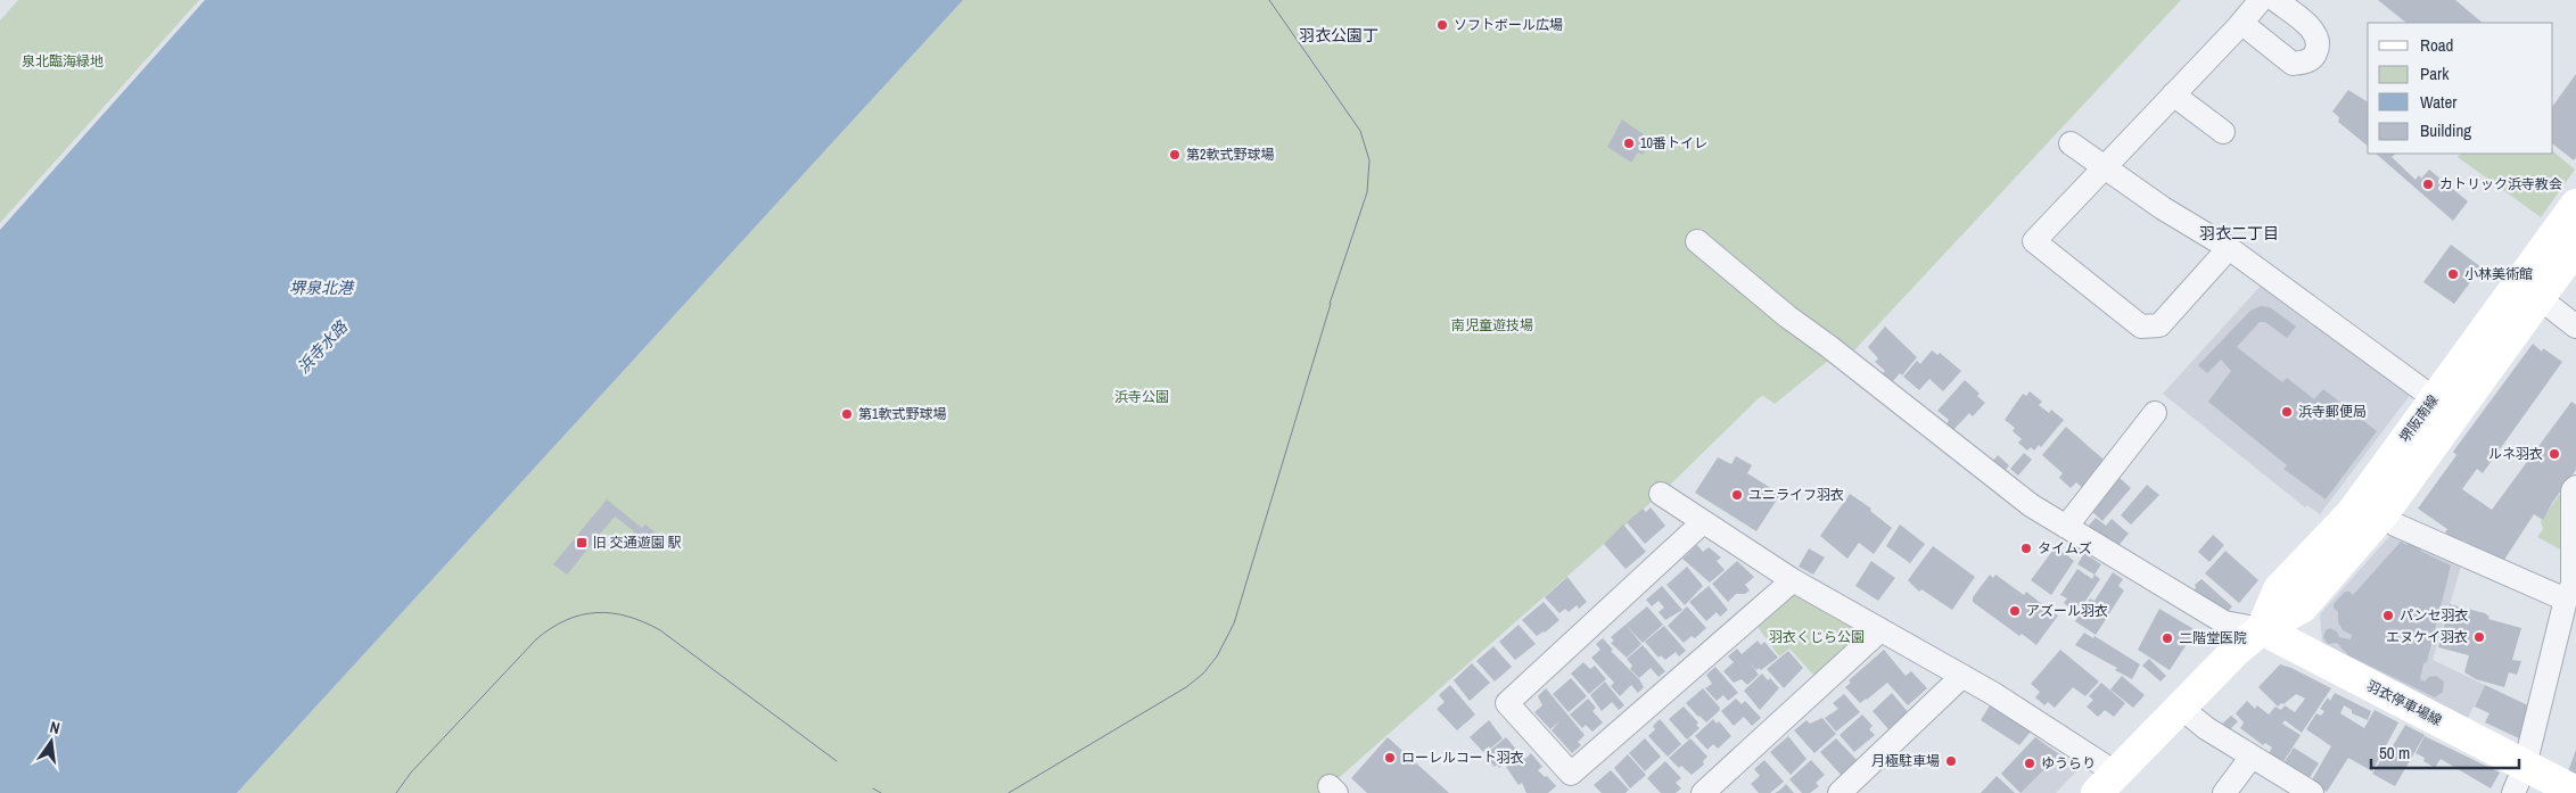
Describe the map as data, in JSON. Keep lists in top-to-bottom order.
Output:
{
  "streets": {
    "main road": ["堺阪南線", "羽衣停車場線"]
  },
  "crossings": [
    ["堺阪南線", "羽衣停車場線"]
  ],
  "districts": ["羽衣公園丁", "羽衣二丁目"],
  "water": ["堺泉北港", "浜寺水路"],
  "parks": [
    "泉北臨海緑地",
    "南児童遊技場",
    "浜寺公園",
    "羽衣くじら公園"
  ],
  "places": {
    "other": [
      "ソフトボール広場",
      "10番トイレ",
      "第2軟式野球場",
      "カトリック浜寺教会",
      "小林美術館",
      "浜寺郵便局",
      "第1軟式野球場",
      "ルネ羽衣",
      "ユニライフ羽衣",
      "タイムズ",
      "アズール羽衣",
      "パンセ羽衣",
      "エヌケイ羽衣",
      "二階堂医院",
      "ローレルコート羽衣",
      "月極駐車場",
      "ゆうらり"
    ],
    "transit": ["旧 交通遊園 駅"]
  },
  "legend": [
    "Road",
    "Park",
    "Water",
    "Building"
  ],
  "scale_bar": "50 m",
  "north": "top"
}
